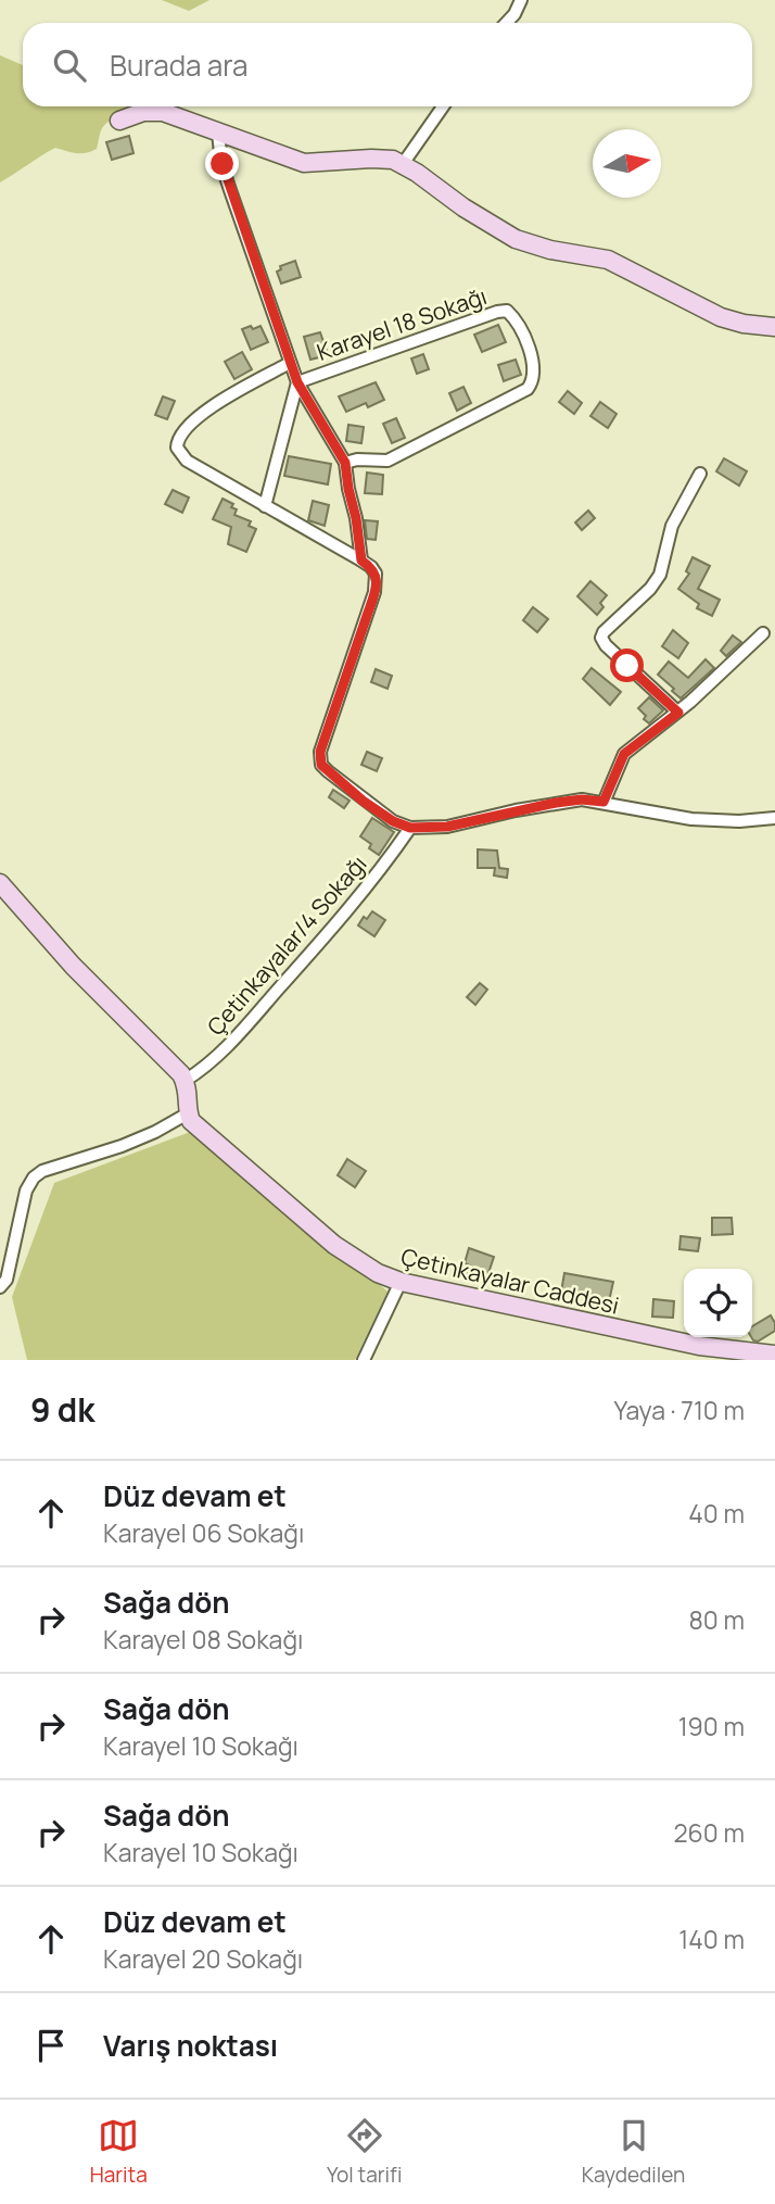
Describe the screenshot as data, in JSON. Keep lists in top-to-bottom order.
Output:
{
  "streets": {
    "street": ["Karayel 18 Sokağı", "Çetinkayalar/4 Sokağı", "Çetinkayalar Caddesi"]
  },
  "north": "right",
  "page": {
    "search": "Burada ara",
    "heading": ["9 dk", "Yaya · 710 m"],
    "list": [
      ["Düz devam et", "Karayel 06 Sokağı", "40 m"],
      ["Sağa dön", "Karayel 08 Sokağı", "80 m"],
      ["Sağa dön", "Karayel 10 Sokağı", "190 m"],
      ["Sağa dön", "Karayel 10 Sokağı", "260 m"],
      ["Düz devam et", "Karayel 20 Sokağı", "140 m"],
      "Varış noktası"
    ],
    "nav": ["Harita", "Yol tarifi", "Kaydedilen"]
  }
}
